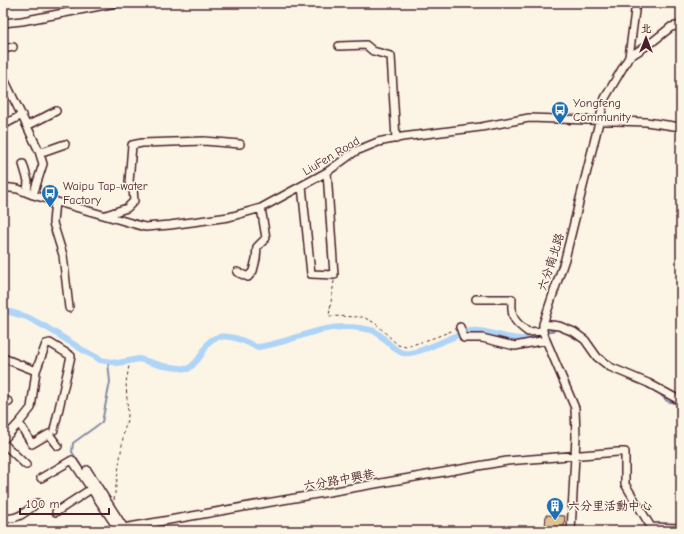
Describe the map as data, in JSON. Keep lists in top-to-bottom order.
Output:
{
  "streets": {
    "street": ["LiuFen Road", "六分南北路", "六分路中興巷"]
  },
  "crossings": [
    ["LiuFen Road", "六分南北路"],
    ["六分南北路", "六分路中興巷"]
  ],
  "places": {
    "bus stop": ["Yongfeng Community", "Waipu Tap-water Factory"],
    "building": ["六分里活動中心"]
  },
  "scale_bar": "100 m",
  "north": "top"
}
